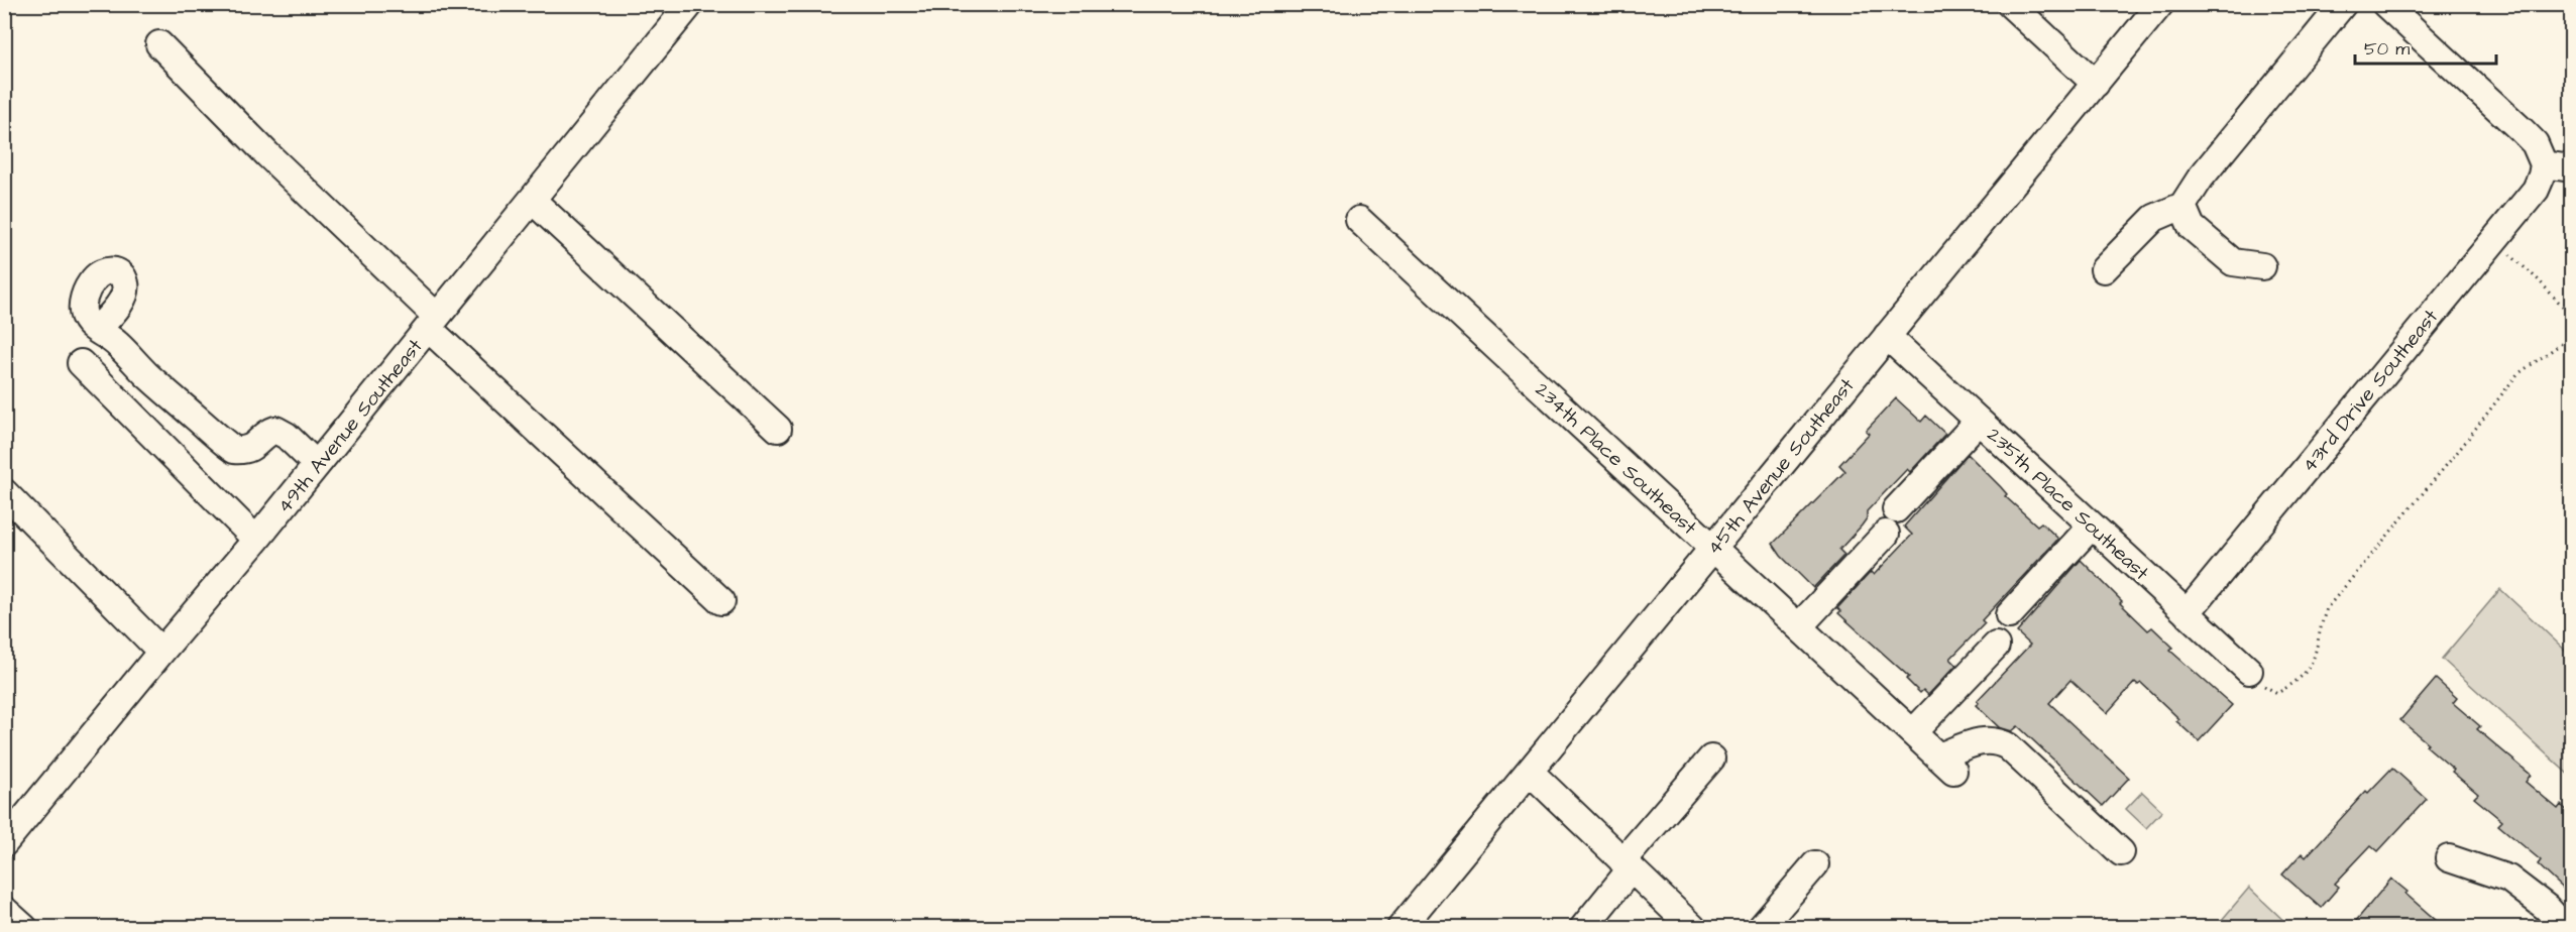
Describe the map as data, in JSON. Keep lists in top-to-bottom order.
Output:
{
  "streets": {
    "street": [
      "43rd Drive Southeast",
      "49th Avenue Southeast",
      "234th Place Southeast",
      "45th Avenue Southeast",
      "235th Place Southeast"
    ]
  },
  "crossings": [
    ["43rd Drive Southeast", "235th Place Southeast"],
    ["234th Place Southeast", "45th Avenue Southeast"],
    ["45th Avenue Southeast", "235th Place Southeast"]
  ],
  "scale_bar": "50 m"
}
